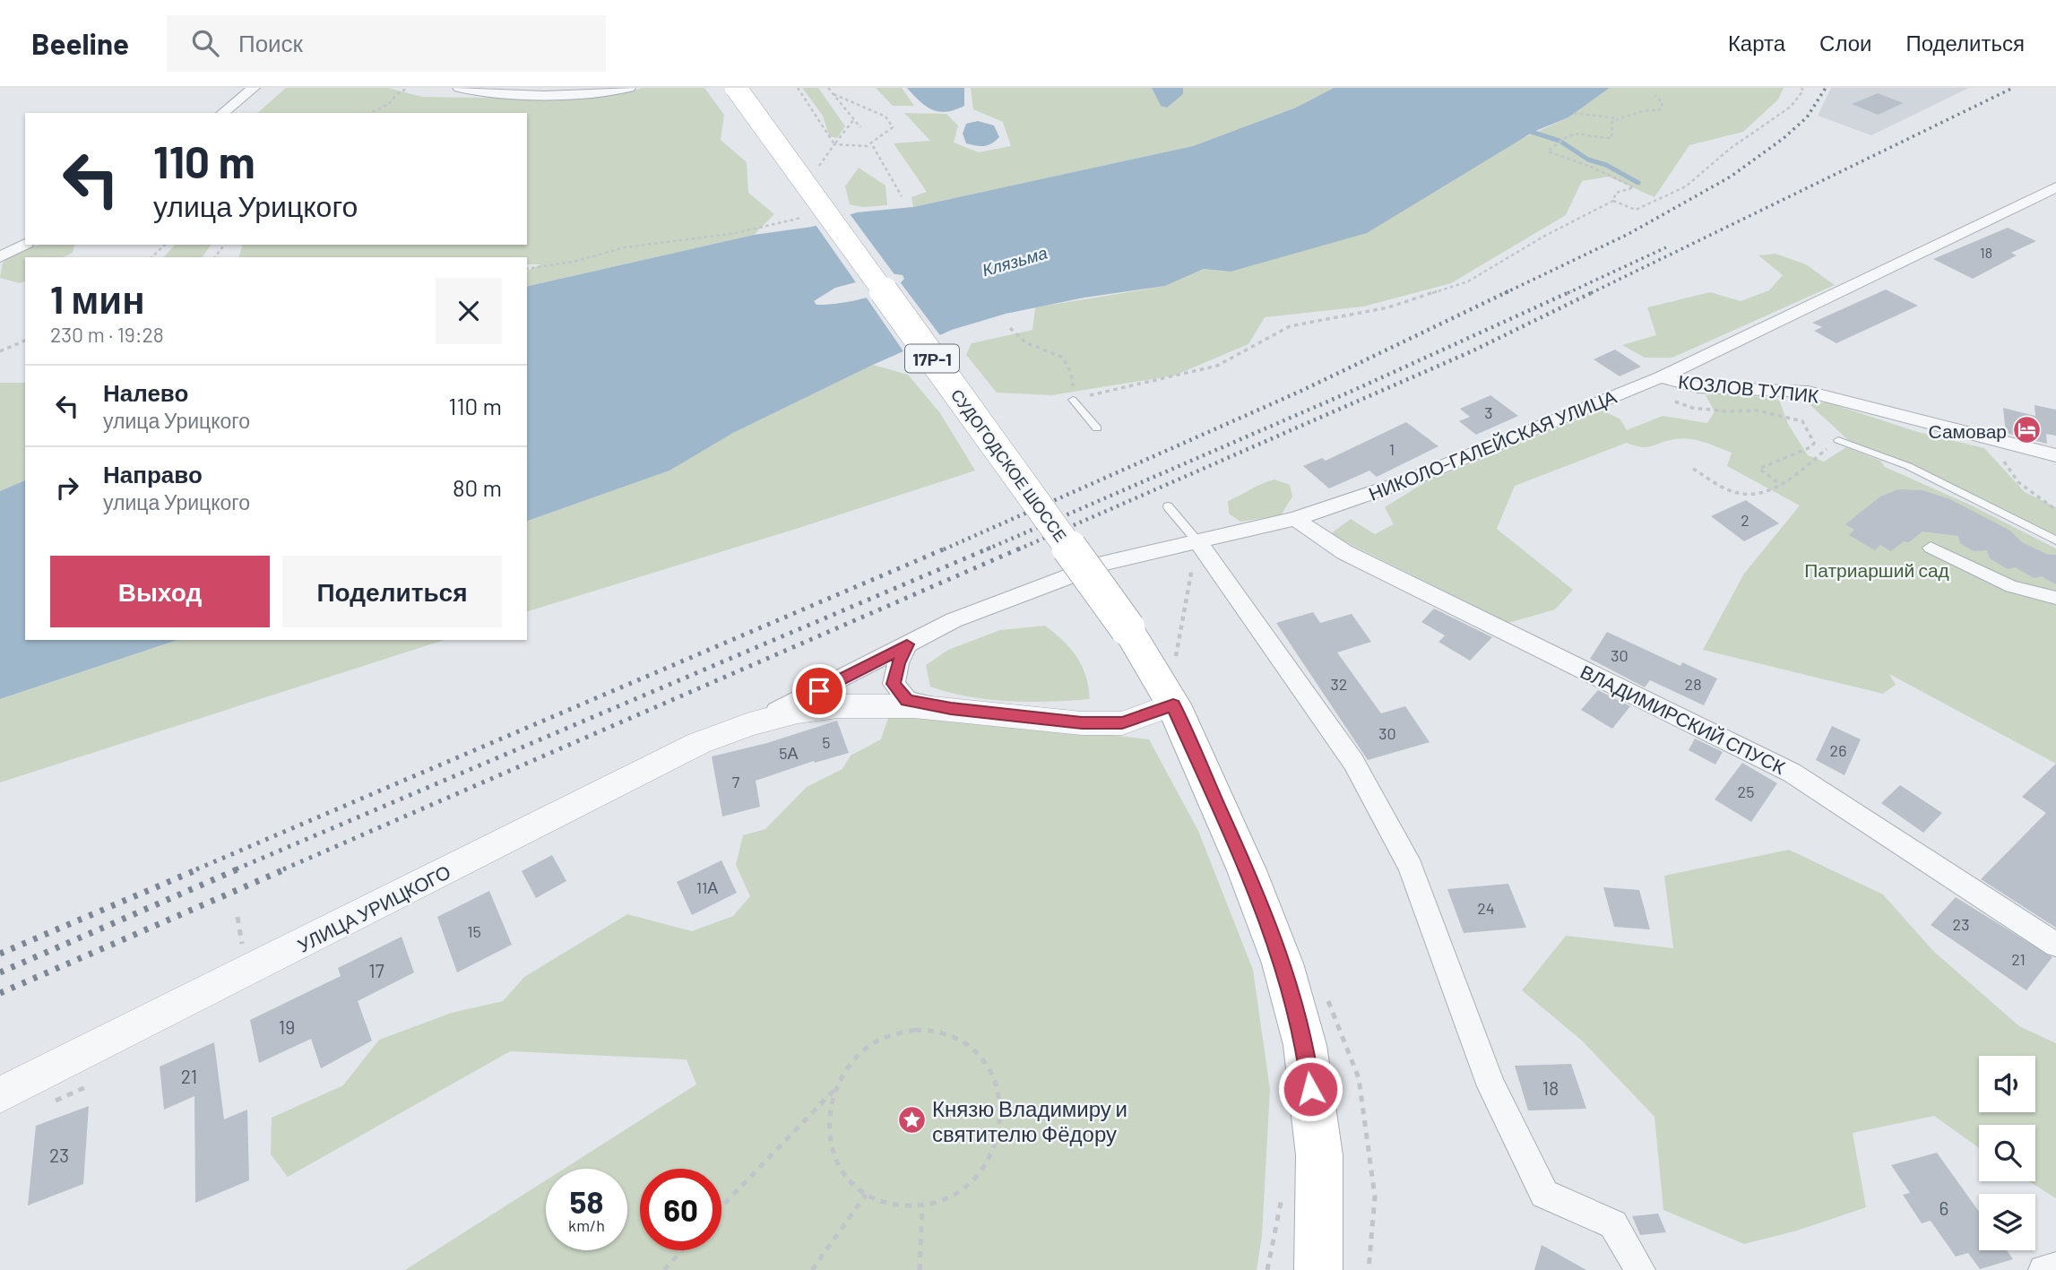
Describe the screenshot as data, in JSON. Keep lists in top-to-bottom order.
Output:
{
  "streets": {
    "main road": ["17Р-1", "СУДОГОДСКОЕ ШОССЕ"],
    "street": [
      "КОЗЛОВ ТУПИК",
      "НИКОЛО-ГАЛЕЙСКАЯ УЛИЦА",
      "ВЛАДИМИРСКИЙ СПУСК",
      "УЛИЦА УРИЦКОГО"
    ]
  },
  "crossings": [
    ["17Р-1", "СУДОГОДСКОЕ ШОССЕ"],
    ["17Р-1", "УЛИЦА УРИЦКОГО"],
    ["КОЗЛОВ ТУПИК", "НИКОЛО-ГАЛЕЙСКАЯ УЛИЦА"],
    ["НИКОЛО-ГАЛЕЙСКАЯ УЛИЦА", "ВЛАДИМИРСКИЙ СПУСК"],
    ["НИКОЛО-ГАЛЕЙСКАЯ УЛИЦА", "УЛИЦА УРИЦКОГО"],
    ["СУДОГОДСКОЕ ШОССЕ", "УЛИЦА УРИЦКОГО"]
  ],
  "water": ["Клязьма"],
  "parks": ["Патриарший сад"],
  "places": {
    "hotel": ["Самовар"],
    "place": ["Князю Владимиру и святителю Фёдору"]
  },
  "house_numbers": [
    "18",
    "3",
    "1",
    "2",
    "30",
    "32",
    "28",
    "30",
    "5",
    "26",
    "5А",
    "7",
    "25",
    "11А",
    "24",
    "23",
    "15",
    "21",
    "17",
    "19",
    "21",
    "18",
    "23",
    "6"
  ],
  "page": {
    "header": "Beeline",
    "search": "Поиск",
    "nav": ["Карта", "Слои", "Поделиться"],
    "turn": ["110 m", "улица Урицкого"],
    "heading": ["1 мин", "230 m · 19:28"],
    "list": [
      {
        "name": "Налево",
        "note": "улица Урицкого",
        "value": "110 m"
      },
      {
        "name": "Направо",
        "note": "улица Урицкого",
        "value": "80 m"
      }
    ],
    "buttons": ["Выход", "Поделиться"],
    "speed": "58 km/h",
    "limit": "60"
  }
}
